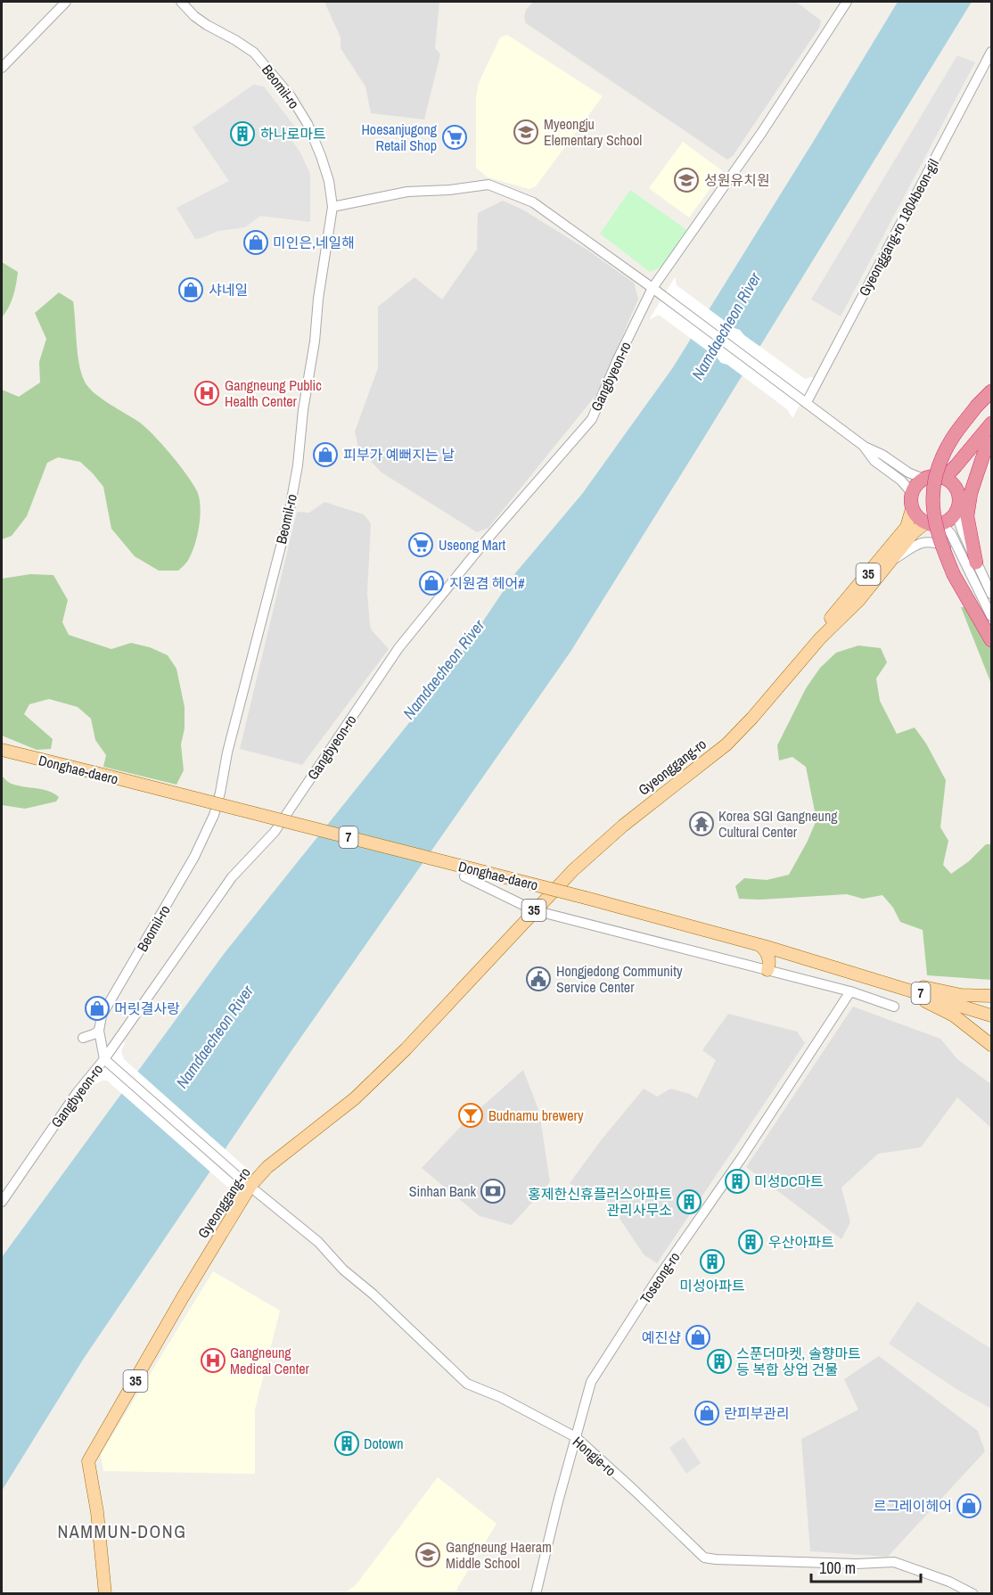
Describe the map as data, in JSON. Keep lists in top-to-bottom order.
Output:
{
  "streets": {
    "highway": ["35"],
    "main road": ["Gyeonggang-ro", "Donghae-daero", "7"],
    "street": [
      "Beomil-ro",
      "Gyeonggang-ro 1804beon-gil",
      "Gangbyeon-ro",
      "Toseong-ro",
      "Hongje-ro"
    ]
  },
  "crossings": [
    ["Beomil-ro", "Gangbyeon-ro"],
    ["Beomil-ro", "Hongje-ro"],
    ["Gangbyeon-ro", "Hongje-ro"],
    ["35", "Gyeonggang-ro"],
    ["Gyeonggang-ro", "Hongje-ro"],
    ["Toseong-ro", "Hongje-ro"]
  ],
  "districts": ["NAMMUN-DONG"],
  "water": ["Namdaecheon River"],
  "places": {
    "school or university": ["Myeongju Elementary School", "성원유치원", "Gangneung Haeram Middle School"],
    "building": [
      "하나로마트",
      "미성DC마트",
      "홍제한신휴플러스아파트 관리사무소",
      "우산아파트",
      "미성아파트",
      "스푼더마켓, 솔향마트 등 복합 상업 건물",
      "Dotown"
    ],
    "supermarket": ["Hoesanjugong Retail Shop", "Useong Mart"],
    "shop": [
      "미인은,네일해",
      "샤네일",
      "피부가 예뻐지는 날",
      "지원겸 헤어#",
      "머릿결사랑",
      "예진샵",
      "란피부관리",
      "르그레이헤어"
    ],
    "hospital": ["Gangneung Public Health Center", "Gangneung Medical Center"],
    "temple": ["Korea SGI Gangneung Cultural Center"],
    "public building": ["Hongjedong Community Service Center"],
    "bar": ["Budnamu brewery"],
    "bank": ["Sinhan Bank"]
  },
  "scale_bar": "100 m"
}
